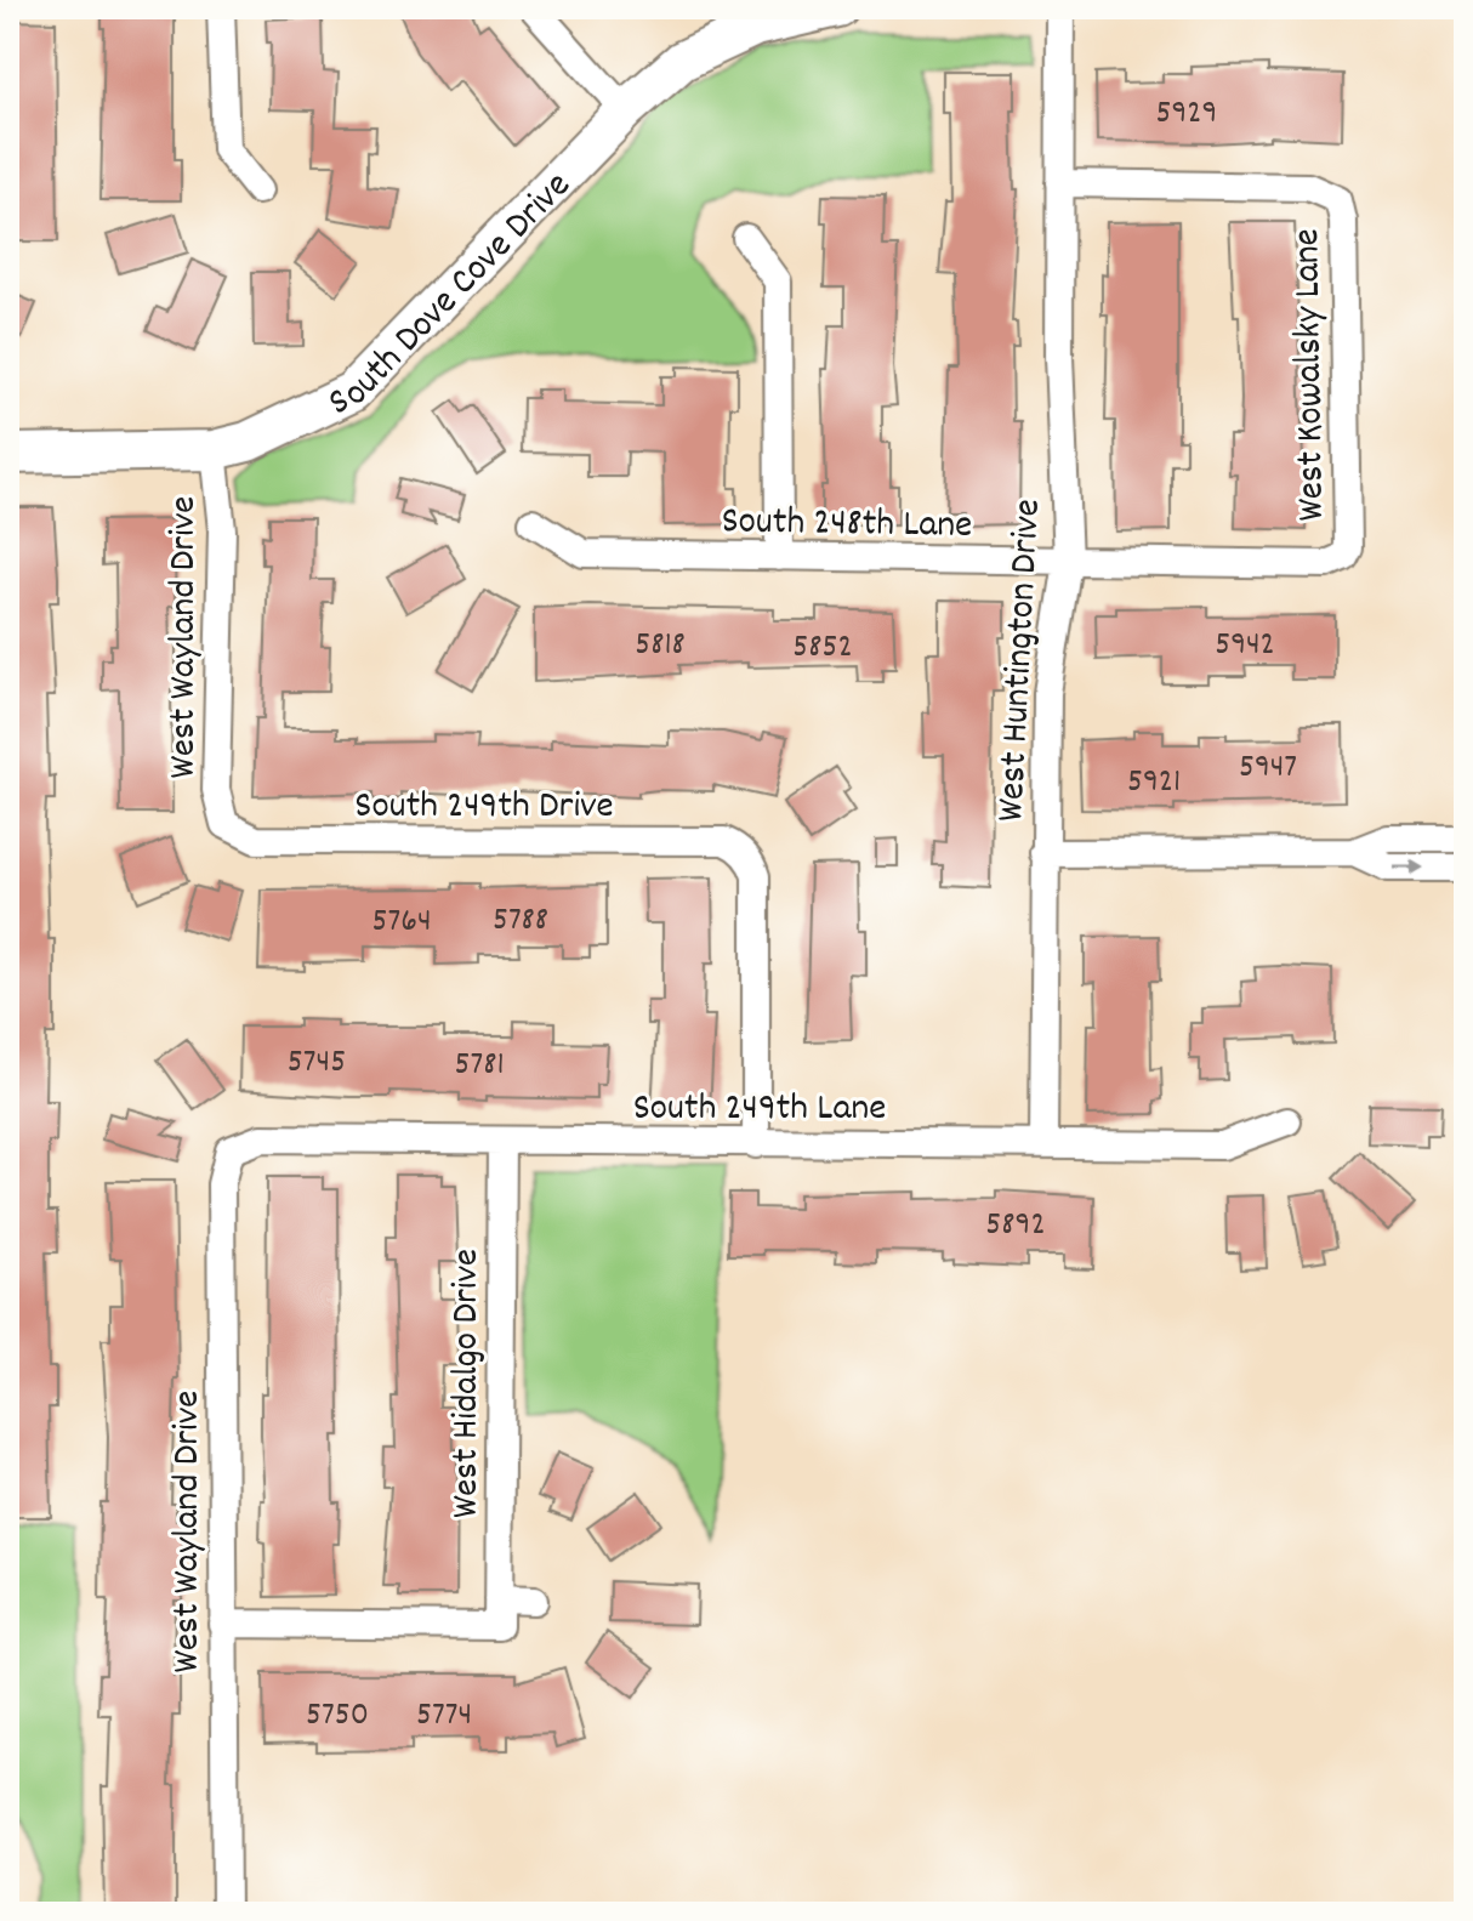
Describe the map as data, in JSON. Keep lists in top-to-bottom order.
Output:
{
  "streets": {
    "street": [
      "South Dove Cove Drive",
      "West Kowalsky Lane",
      "South 248th Lane",
      "West Wayland Drive",
      "West Huntington Drive",
      "South 249th Drive",
      "South 249th Lane",
      "West Hidalgo Drive"
    ]
  },
  "crossings": [
    ["South Dove Cove Drive", "West Wayland Drive"],
    ["West Kowalsky Lane", "South 248th Lane"],
    ["West Kowalsky Lane", "West Huntington Drive"],
    ["South 248th Lane", "West Huntington Drive"],
    ["West Wayland Drive", "South 249th Drive"],
    ["West Wayland Drive", "South 249th Lane"],
    ["West Wayland Drive", "West Hidalgo Drive"],
    ["West Huntington Drive", "South 249th Lane"],
    ["South 249th Drive", "South 249th Lane"],
    ["South 249th Lane", "West Hidalgo Drive"]
  ],
  "house_numbers": [
    "5929",
    "5818",
    "5942",
    "5852",
    "5947",
    "5921",
    "5788",
    "5764",
    "5745",
    "5781",
    "5892",
    "5750",
    "5774"
  ]
}
